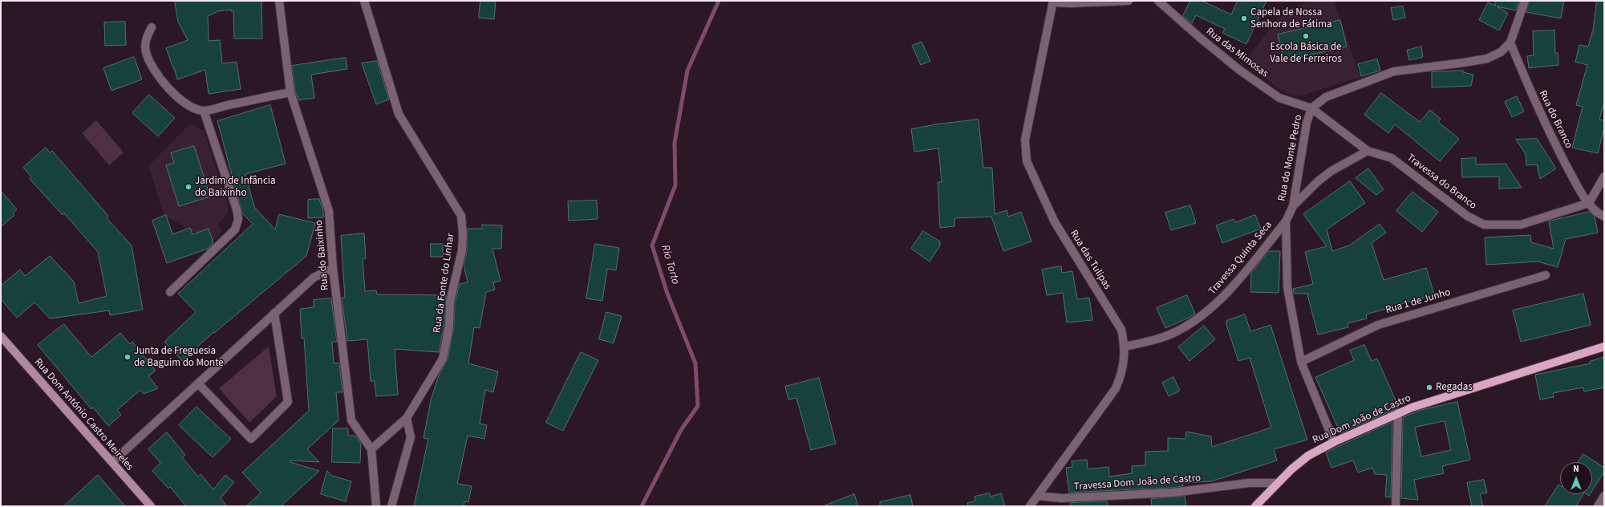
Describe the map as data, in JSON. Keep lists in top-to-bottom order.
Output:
{
  "streets": {
    "main road": ["Rua Dom António Castro Meireles", "Rua Dom João de Castro"],
    "street": [
      "Rua das Mimosas",
      "Rua do Branco",
      "Rua do Monte Pedro",
      "Travessa do Branco",
      "Rua do Baixinho",
      "Travessa Quinta Seca",
      "Rua das Tulipas",
      "Rua da Fonte do Linhar",
      "Rua 1 de Junho",
      "Travessa Dom João de Castro"
    ]
  },
  "crossings": [
    ["Rua das Mimosas", "Rua do Monte Pedro"],
    ["Rua das Mimosas", "Travessa do Branco"],
    ["Rua do Branco", "Rua do Monte Pedro"],
    ["Rua do Branco", "Travessa do Branco"],
    ["Rua do Monte Pedro", "Travessa do Branco"],
    ["Rua do Monte Pedro", "Travessa Quinta Seca"],
    ["Rua do Monte Pedro", "Rua 1 de Junho"],
    ["Rua do Monte Pedro", "Rua Dom João de Castro"],
    ["Rua do Baixinho", "Rua da Fonte do Linhar"],
    ["Travessa Quinta Seca", "Rua das Tulipas"],
    ["Rua das Tulipas", "Travessa Dom João de Castro"],
    ["Rua Dom João de Castro", "Travessa Dom João de Castro"]
  ],
  "water": ["Rio Torto"],
  "places": [
    "Capela de Nossa Senhora de Fátima",
    "Escola Básica de Vale de Ferreiros",
    "Jardim de Infância do Baixinho",
    "Junta de Freguesia de Baguim do Monte",
    "Regadas"
  ],
  "north": "top"
}
